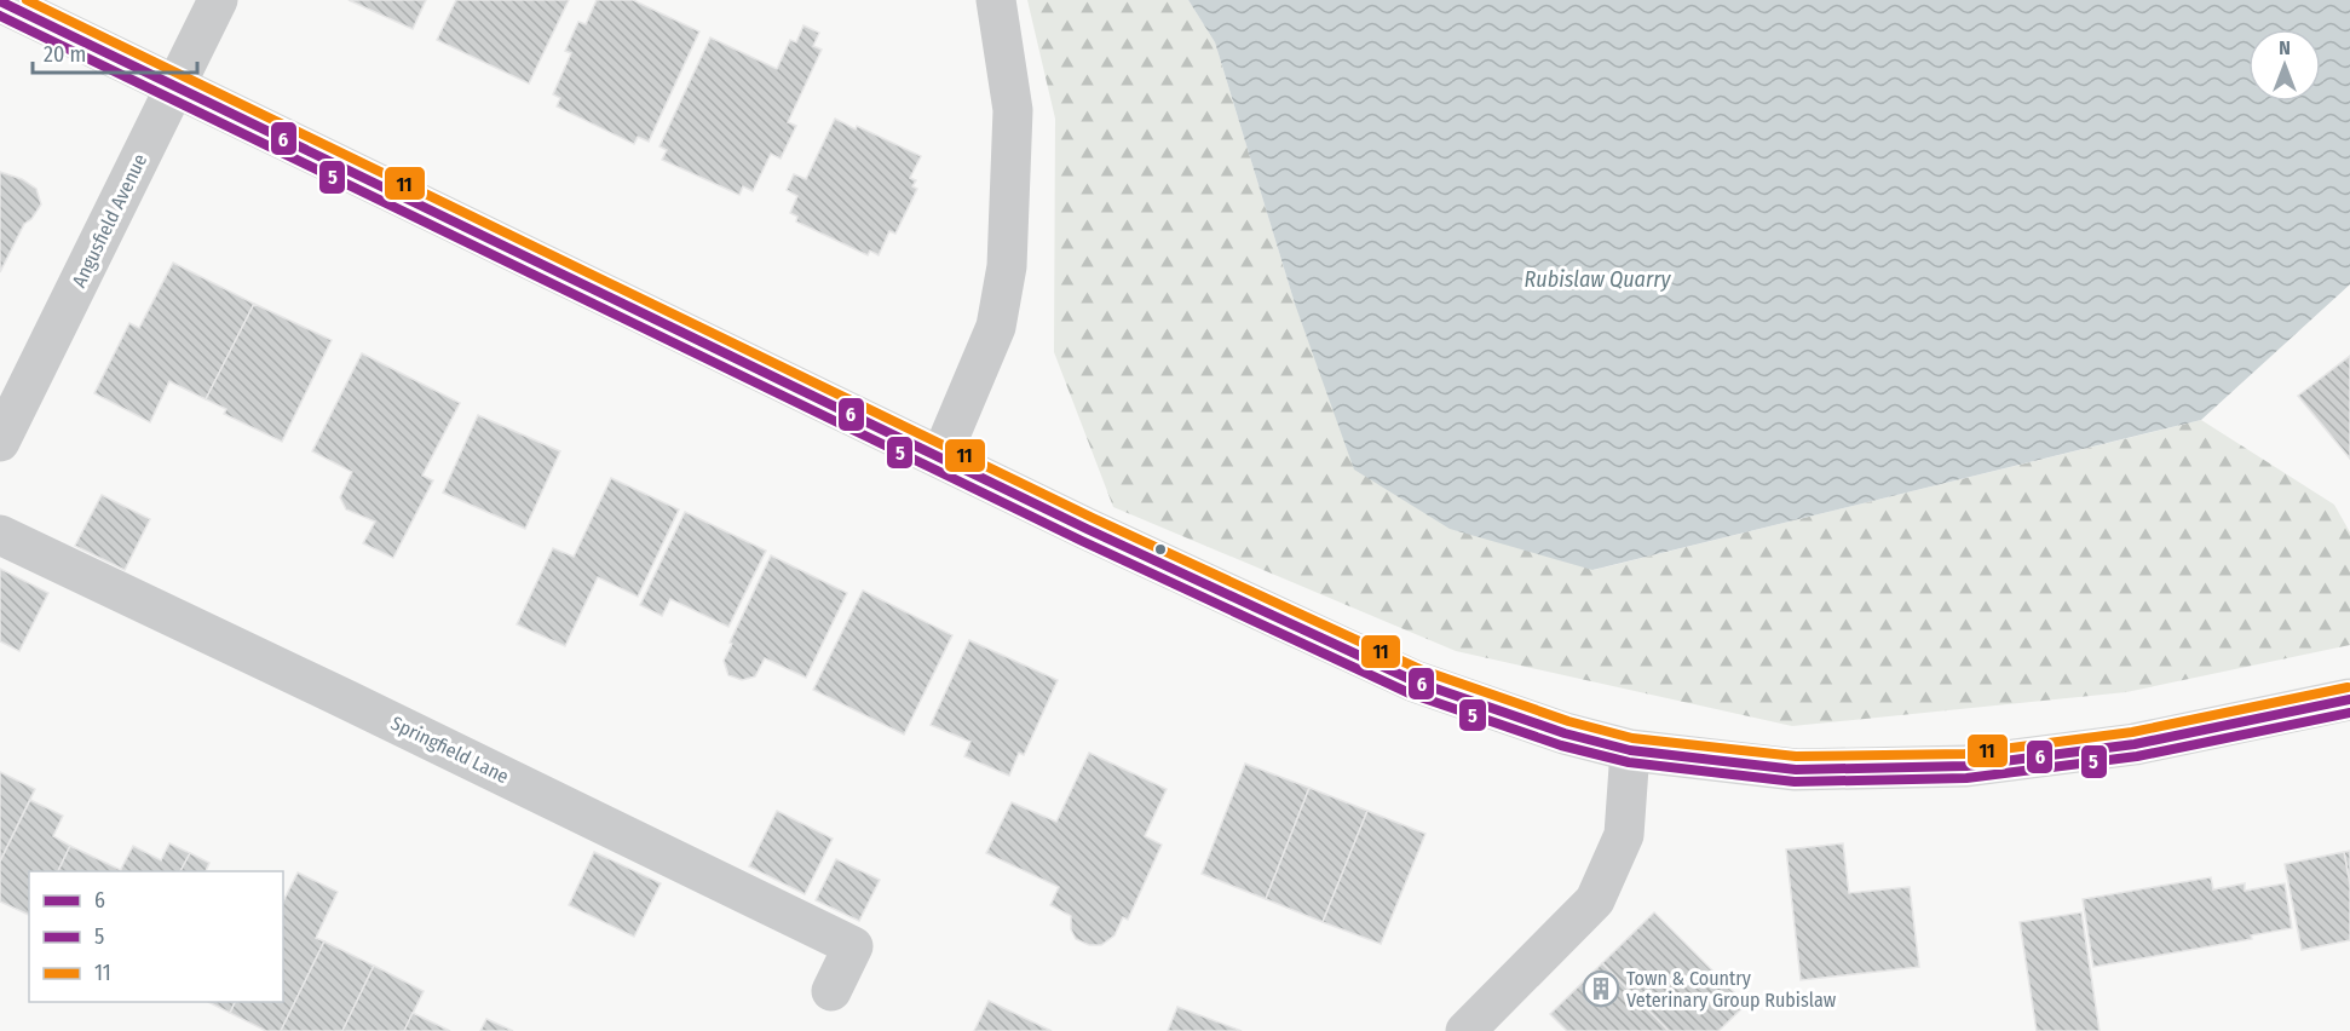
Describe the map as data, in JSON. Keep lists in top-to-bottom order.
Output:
{
  "streets": {
    "street": ["Angusfield Avenue", "Springfield Lane"]
  },
  "water": ["Rubislaw Quarry"],
  "places": {
    "building": ["Town & Country Veterinary Group Rubislaw"]
  },
  "lines": ["transit line 11", "transit line 6", "transit line 5"],
  "legend": ["6", "5", "11"],
  "scale_bar": "20 m",
  "north": "top"
}
